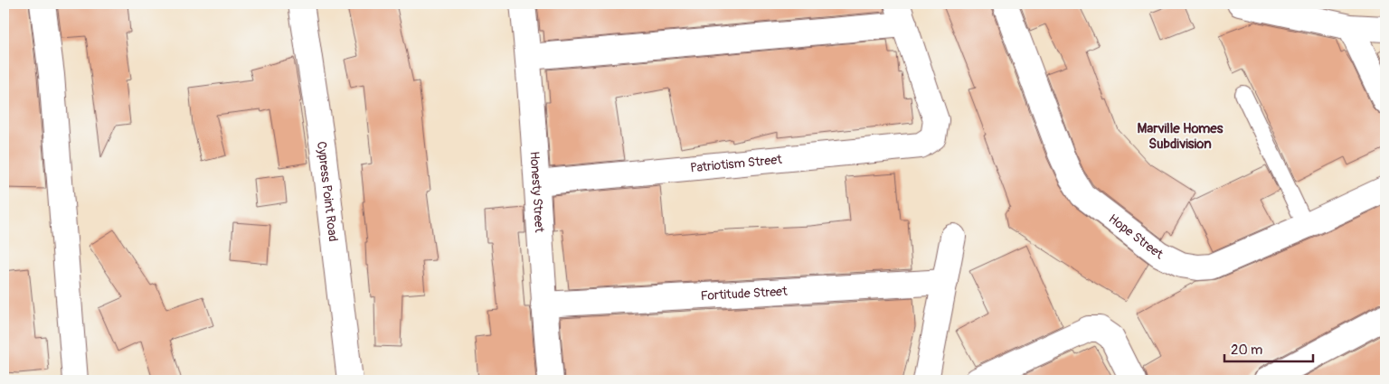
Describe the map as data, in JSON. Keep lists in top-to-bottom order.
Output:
{
  "streets": {
    "street": [
      "Patriotism Street",
      "Cypress Point Road",
      "Honesty Street",
      "Hope Street",
      "Fortitude Street"
    ]
  },
  "crossings": [
    ["Patriotism Street", "Honesty Street"],
    ["Honesty Street", "Fortitude Street"]
  ],
  "districts": ["Marville Homes Subdivision"],
  "scale_bar": "20 m"
}
